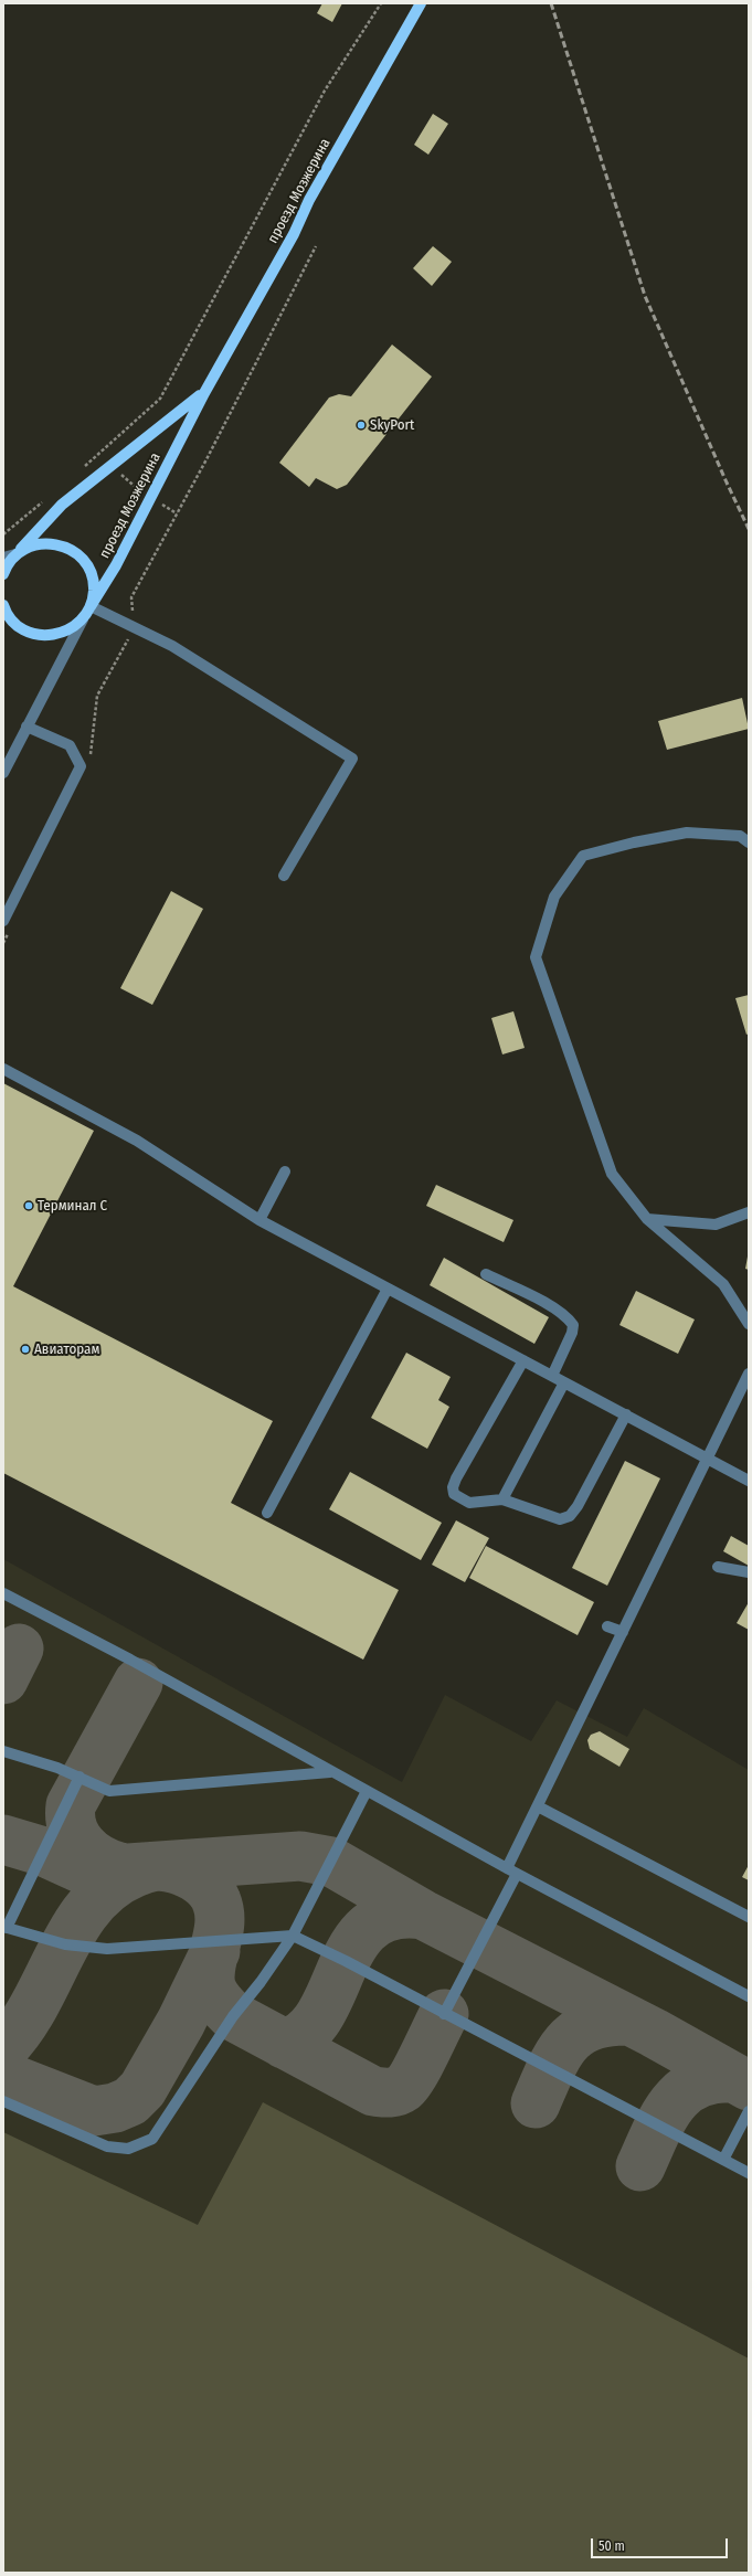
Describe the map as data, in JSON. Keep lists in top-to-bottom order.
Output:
{
  "streets": {
    "main road": ["проезд Мозжерина"]
  },
  "places": ["SkyPort", "Терминал С", "Авиаторам"],
  "scale_bar": "50 m"
}
